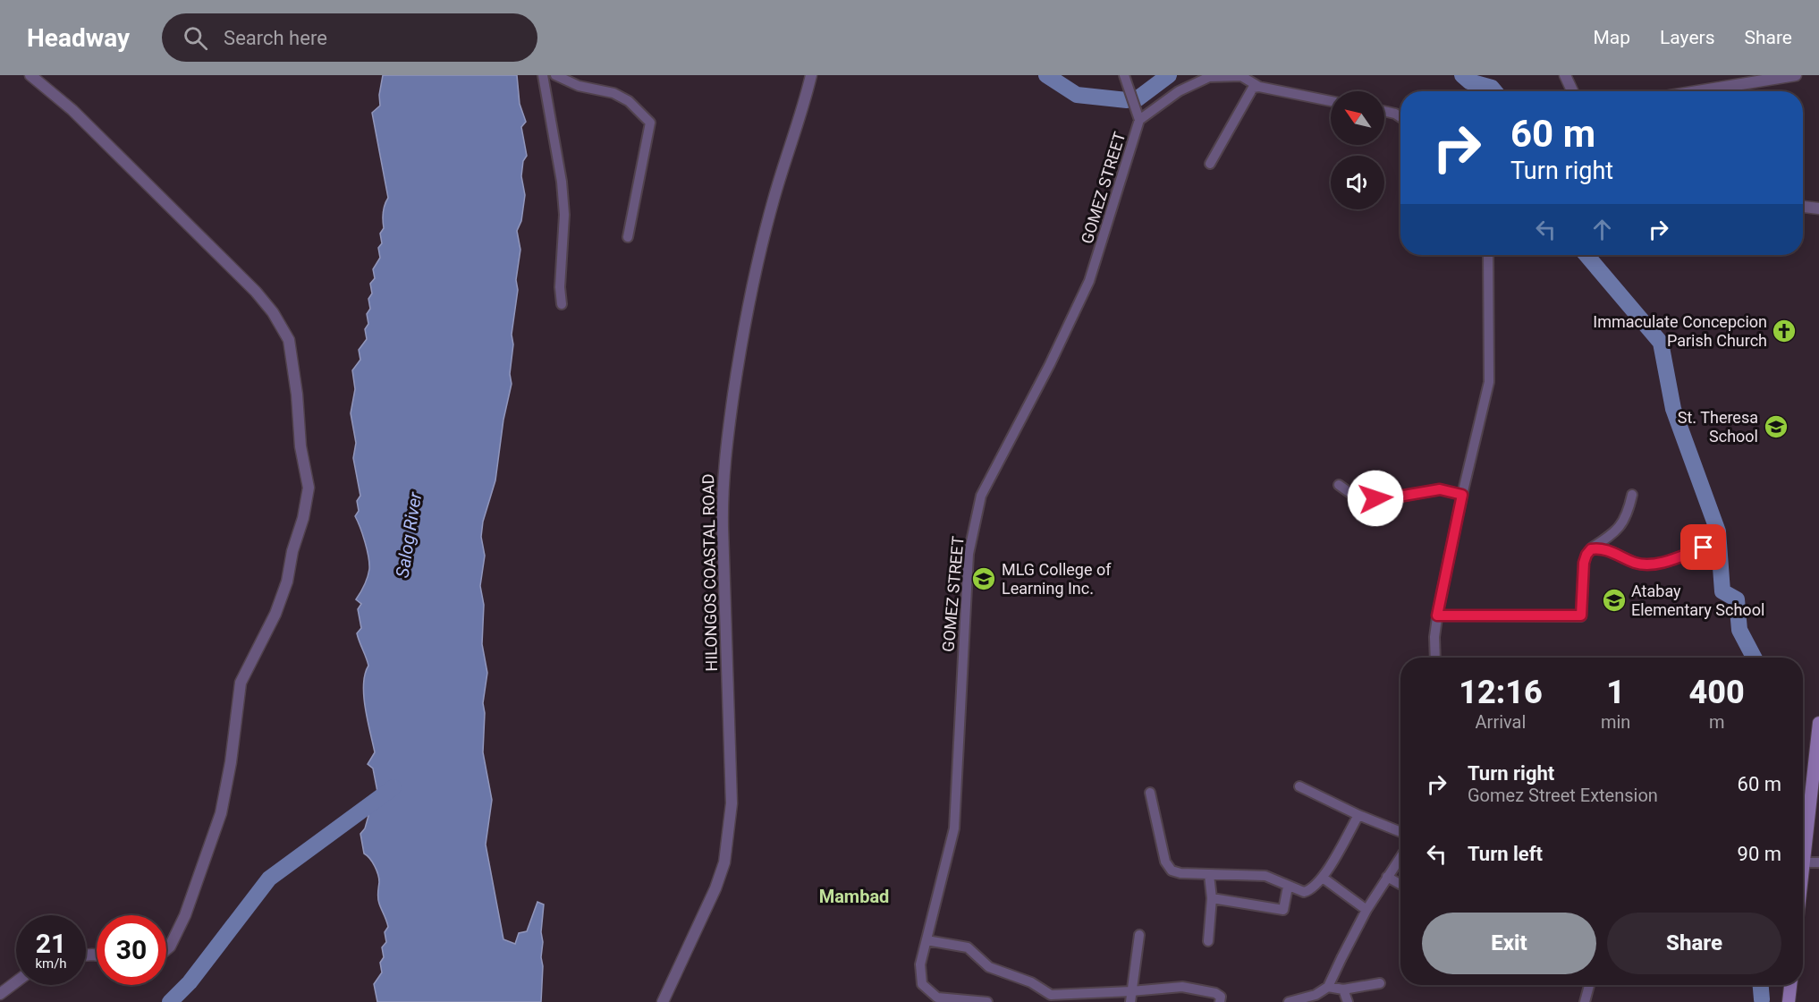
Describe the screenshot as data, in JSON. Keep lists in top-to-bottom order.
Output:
{
  "streets": {
    "street": ["GOMEZ STREET", "HILONGOS COASTAL ROAD"]
  },
  "districts": ["Mambad"],
  "water": ["Salog River"],
  "places": {
    "church": ["Immaculate Concepcion Parish Church"],
    "school or university": ["St. Theresa School", "MLG College of Learning Inc.", "Atabay Elementary School"]
  },
  "north": "top left",
  "page": {
    "header": "Headway",
    "search": "Search here",
    "nav": ["Map", "Layers", "Share"],
    "turn": ["60 m", "Turn right"],
    "eta": [
      "12:16",
      "Arrival",
      "1",
      "min",
      "400",
      "m"
    ],
    "list": [
      {
        "name": "Turn right",
        "note": "Gomez Street Extension",
        "value": "60 m"
      },
      {
        "name": "Turn left",
        "value": "90 m"
      }
    ],
    "buttons": ["Exit", "Share"],
    "speed": "21 km/h",
    "limit": "30"
  }
}
